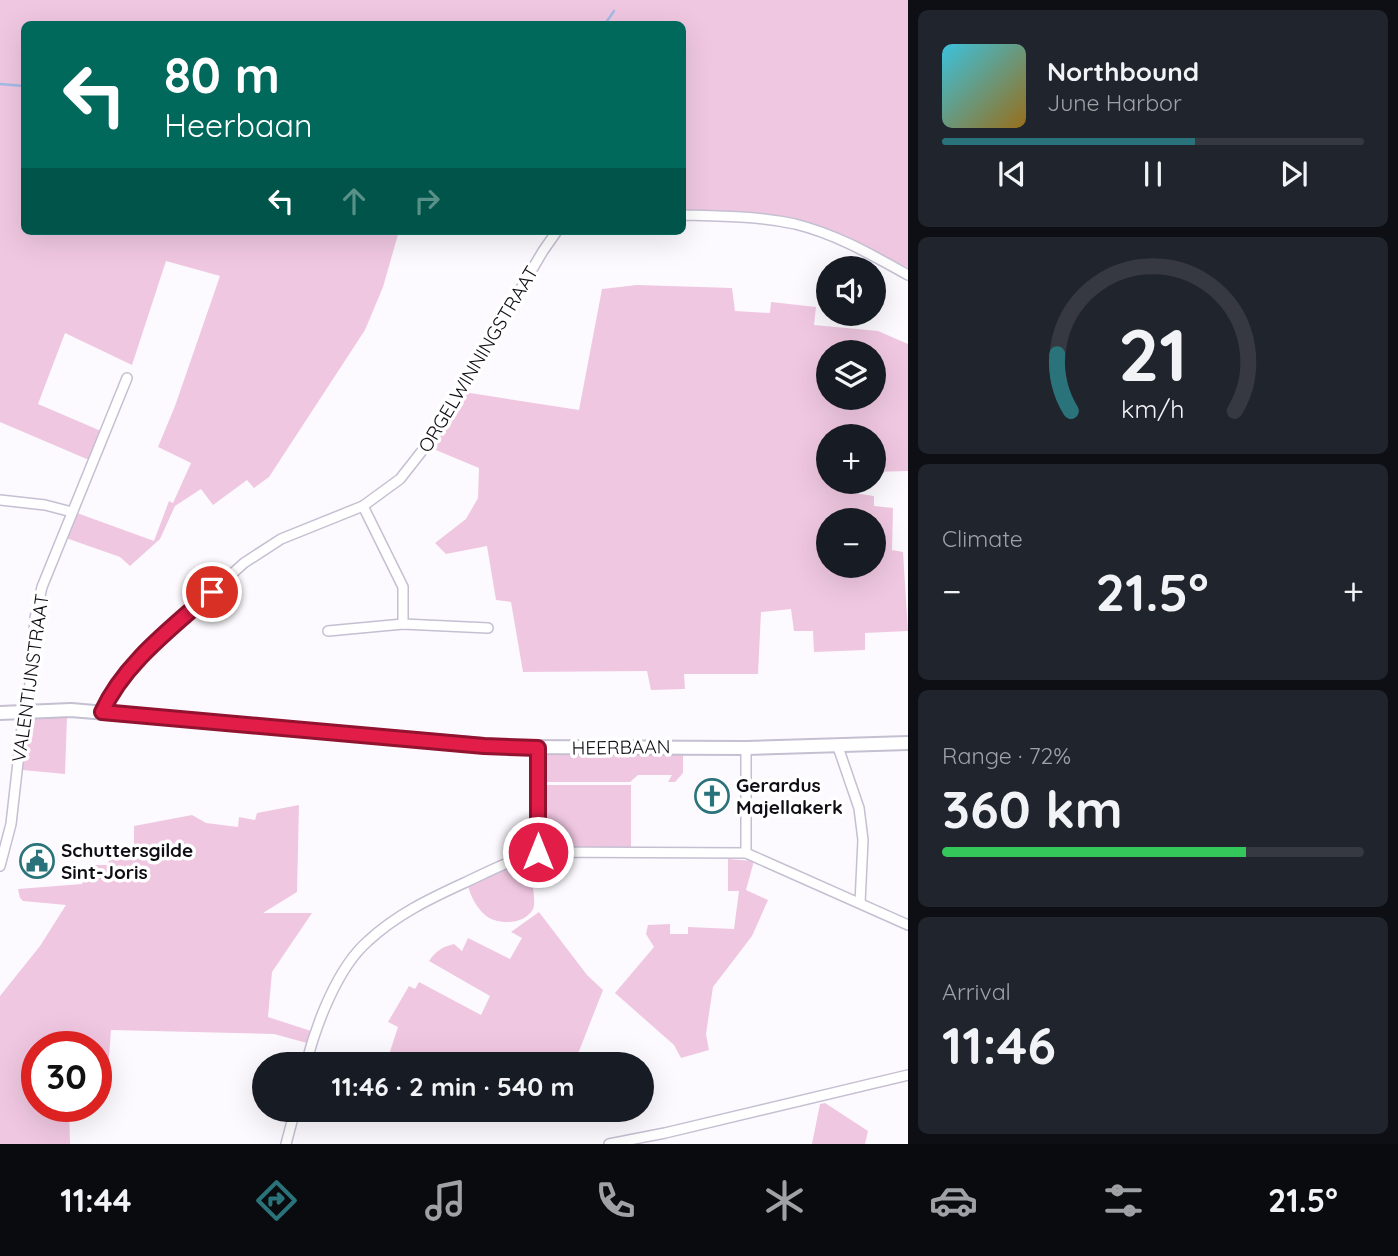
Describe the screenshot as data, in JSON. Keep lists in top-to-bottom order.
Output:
{
  "streets": {
    "street": ["ORGELWINNINGSTRAAT", "VALENTIJNSTRAAT", "HEERBAAN"]
  },
  "crossings": [
    ["ORGELWINNINGSTRAAT", "HEERBAAN"],
    ["VALENTIJNSTRAAT", "HEERBAAN"]
  ],
  "places": {
    "church": ["Gerardus Majellakerk"],
    "public building": ["Schuttersgilde Sint-Joris"]
  },
  "page": {
    "turn": ["80 m", "Heerbaan"],
    "song": ["Northbound", "June Harbor"],
    "map_buttons": ["+", "−"],
    "tile": [
      "Climate",
      ["Range · 72%", "360 km"],
      ["Arrival", "11:46"]
    ],
    "heat": ["−", "21.5°", "+"],
    "limit": "30",
    "trip": "11:46 · 2 min · 540 m",
    "tabs": ["11:44", "21.5°"],
    "gauge": ["21", "km/h"]
  }
}
